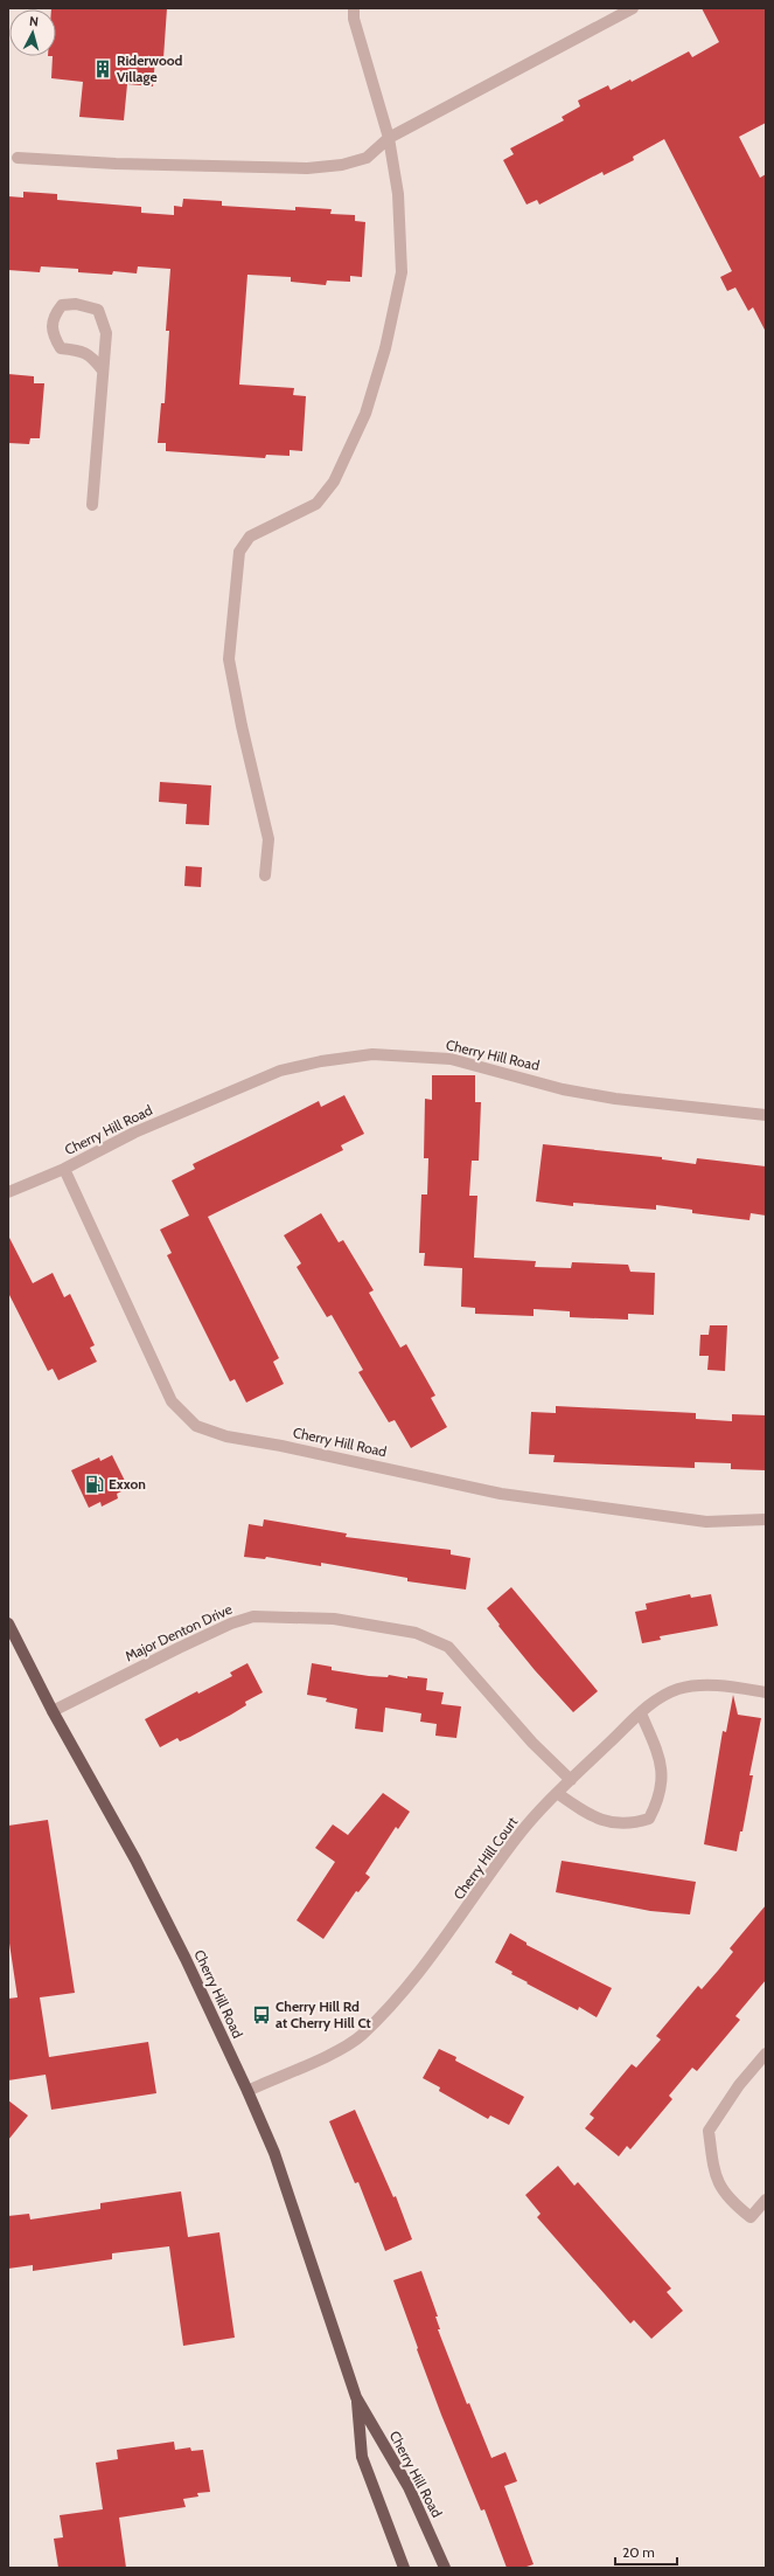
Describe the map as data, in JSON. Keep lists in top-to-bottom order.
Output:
{
  "streets": {
    "main road": ["Cherry Hill Road"],
    "street": ["Major Denton Drive", "Cherry Hill Court"]
  },
  "crossings": [
    ["Cherry Hill Road", "Major Denton Drive"],
    ["Cherry Hill Road", "Cherry Hill Court"],
    ["Major Denton Drive", "Cherry Hill Court"]
  ],
  "places": {
    "building": ["Riderwood Village"],
    "fuel station": ["Exxon"],
    "bus stop": ["Cherry Hill Rd at Cherry Hill Ct"]
  },
  "scale_bar": "20 m",
  "north": "top"
}
